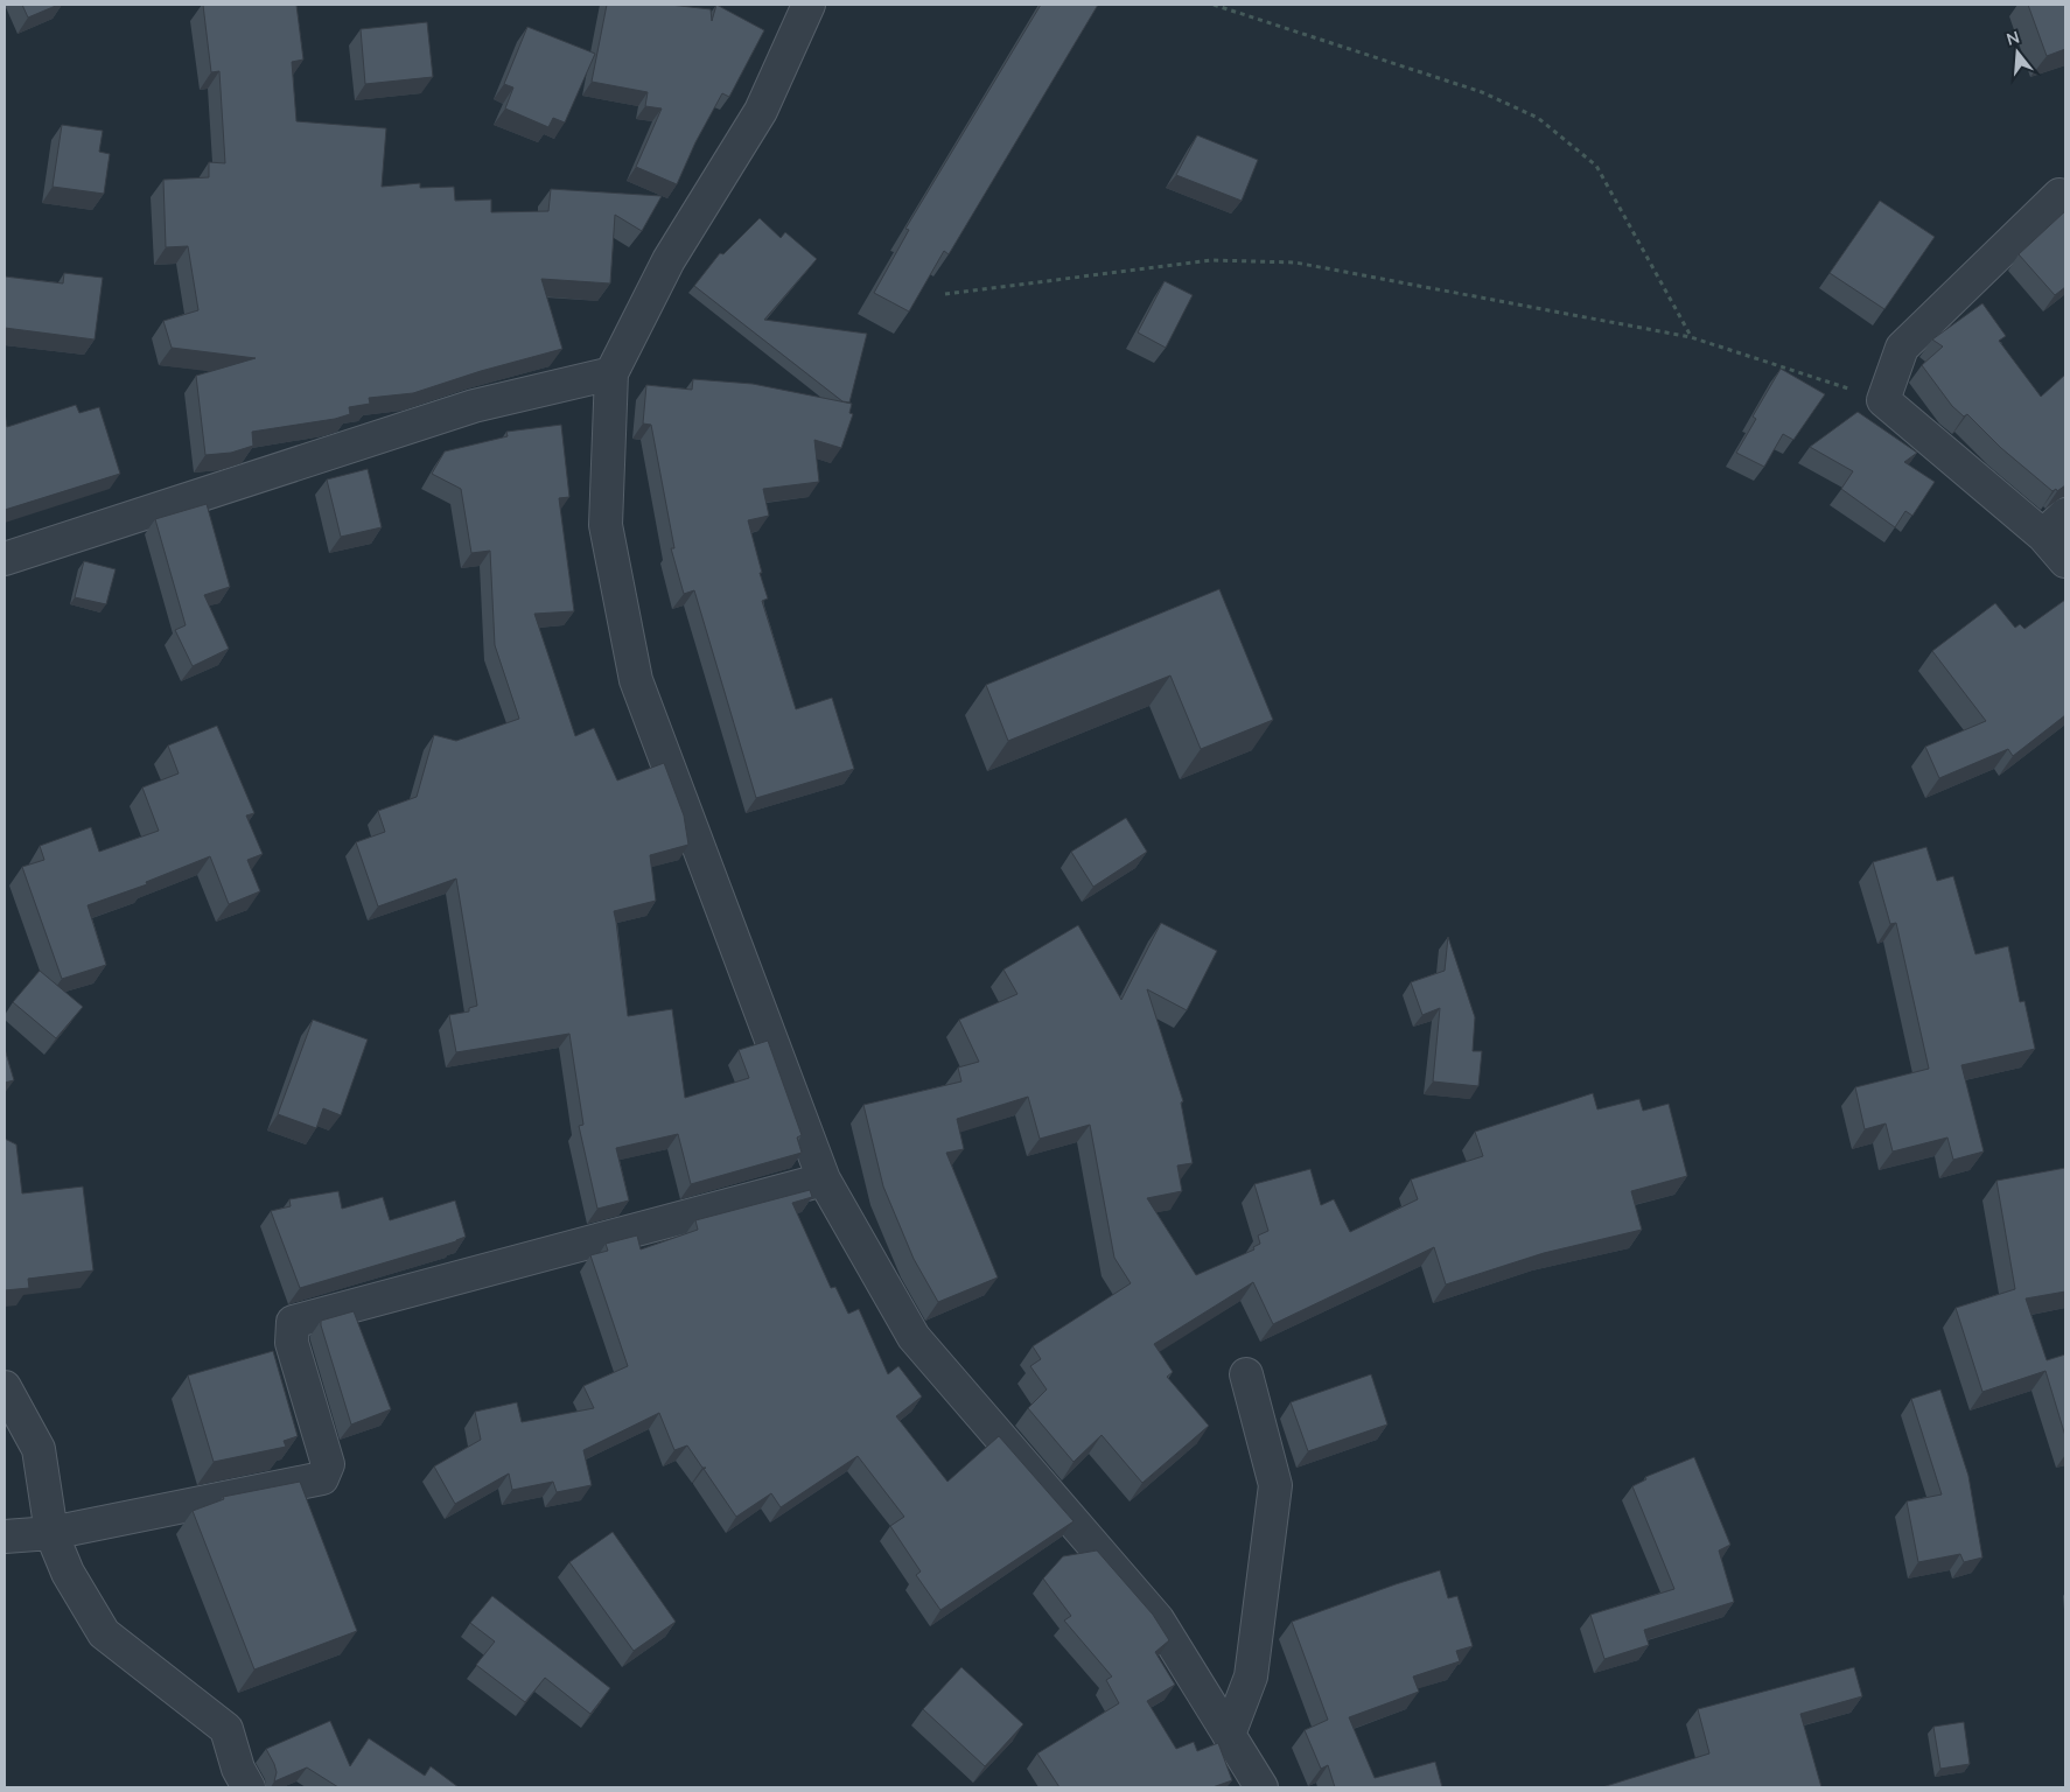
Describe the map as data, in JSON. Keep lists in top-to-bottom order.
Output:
{
  "north": "top"
}
